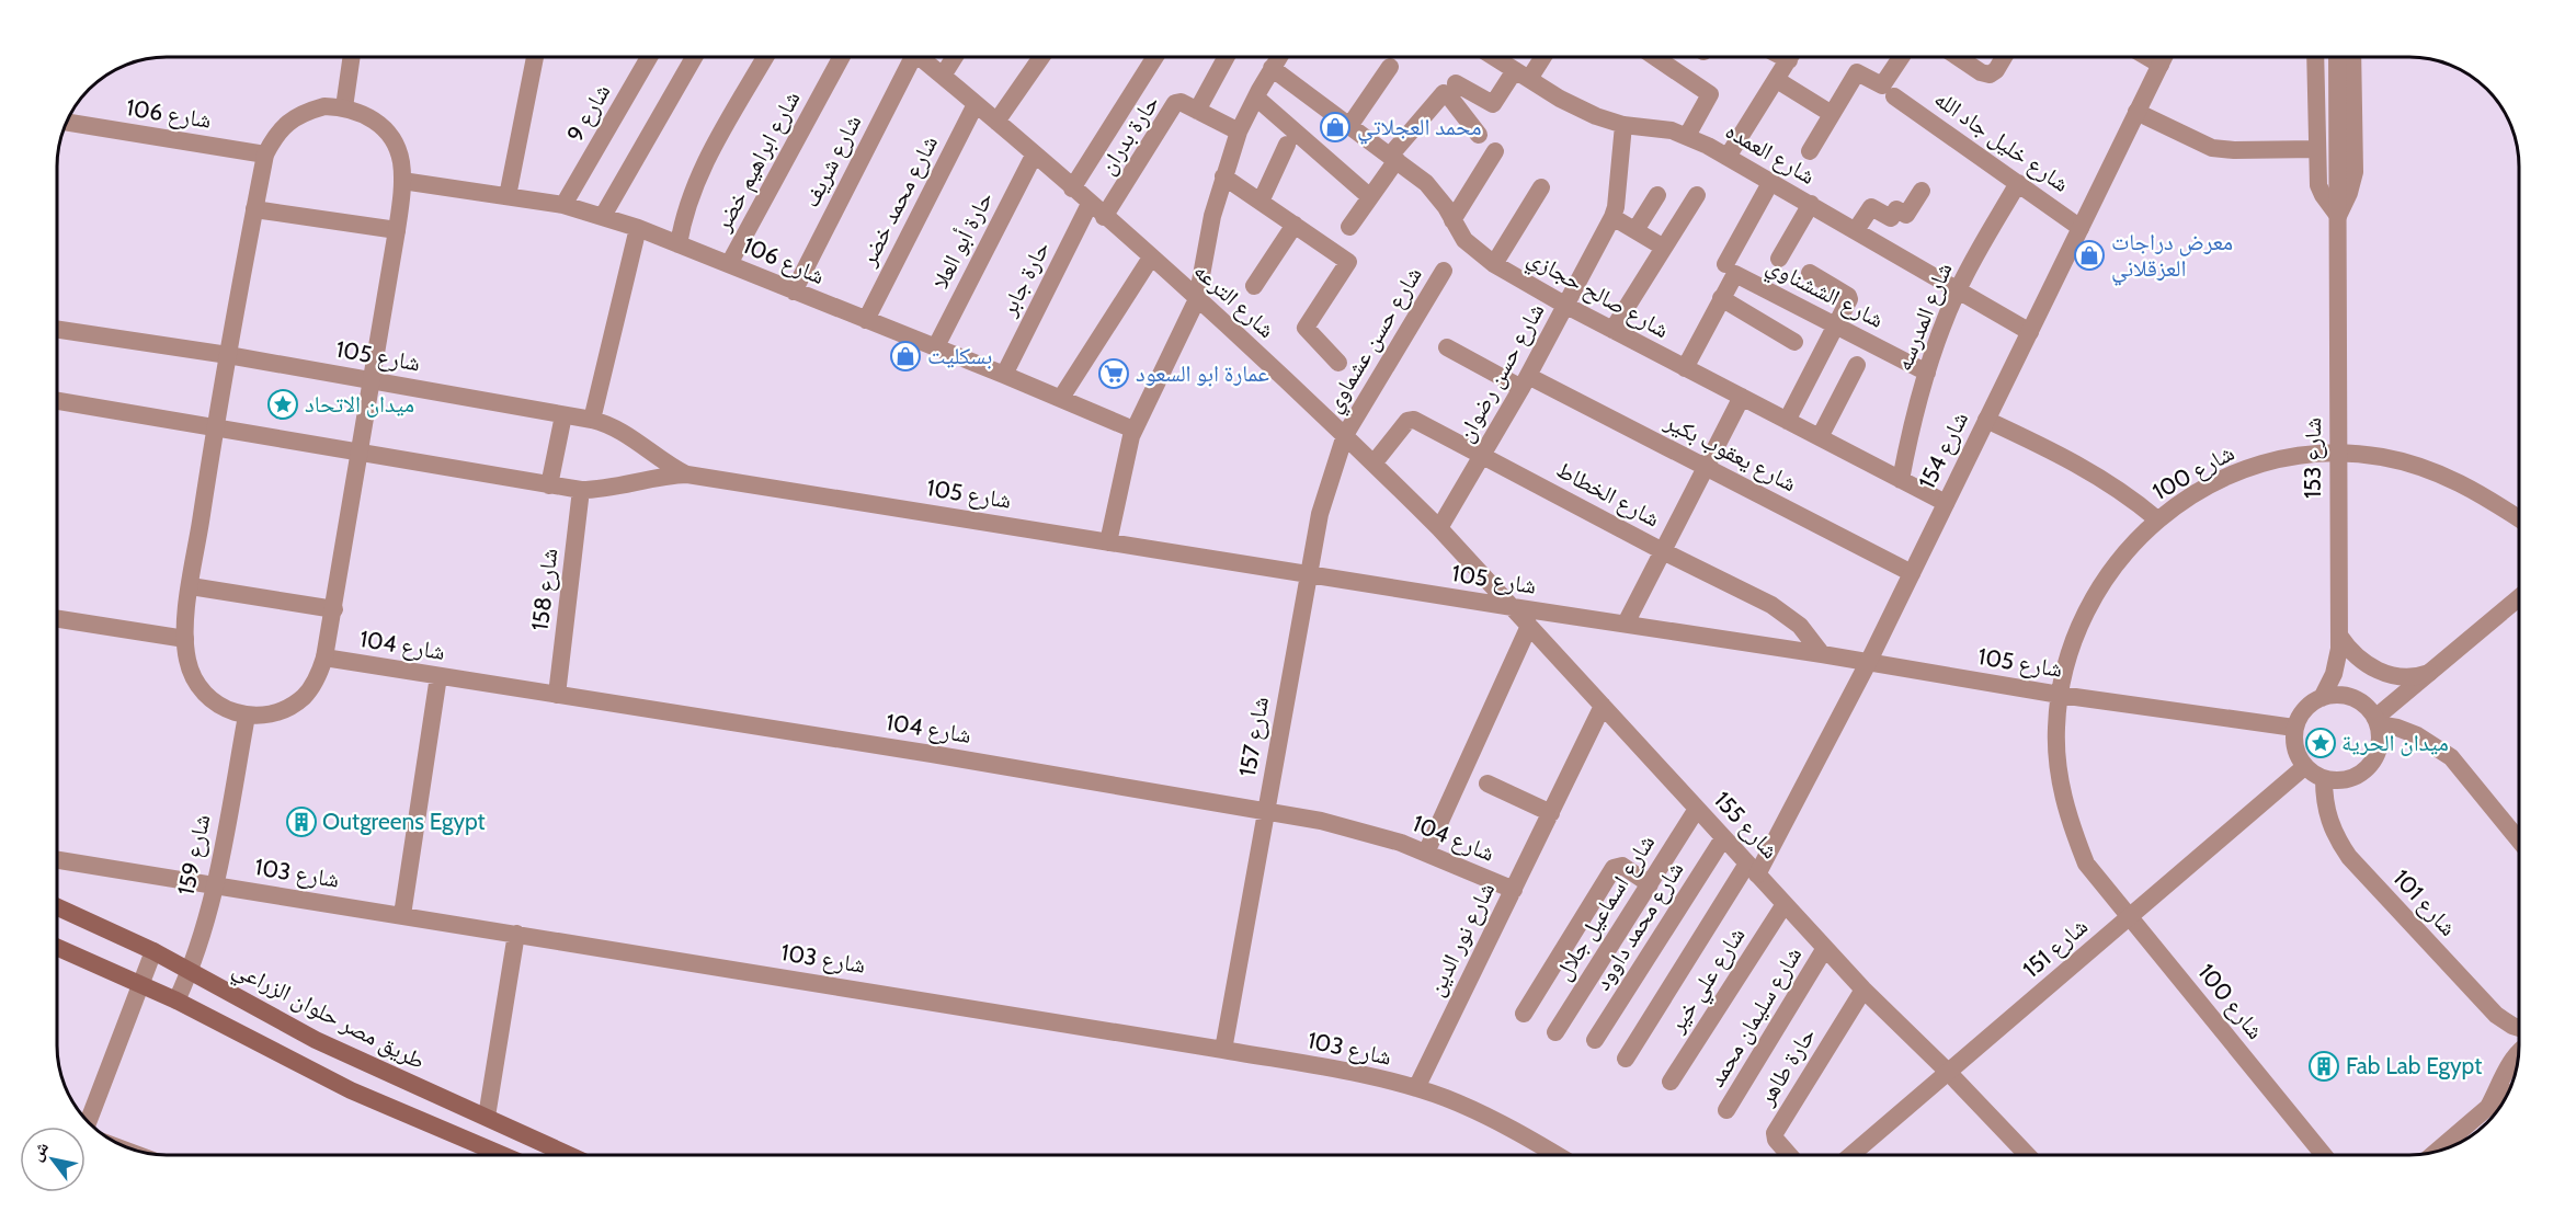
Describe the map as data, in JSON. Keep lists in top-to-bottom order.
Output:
{
  "streets": {
    "main road": ["طريق مصر حلوان الزراعي"],
    "street": [
      "شارع 9",
      "شارع 106",
      "حارة بدران",
      "شارع خليل جاد الله",
      "شارع العمده",
      "شارع ابراهيم خضر",
      "شارع شريف",
      "شارع محمد خضر",
      "حارة أبو العلا",
      "حارة جابر",
      "شارع الششناوي",
      "شارع صالح حجازي",
      "شارع الترعه",
      "شارع المدرسه",
      "شارع حسن عشماوي",
      "شارع 105",
      "شارع حسن رضوان",
      "شارع 154",
      "شارع يعقوب بكير",
      "شارع 153",
      "شارع 100",
      "شارع الخطاط",
      "شارع 158",
      "شارع 104",
      "شارع 157",
      "شارع 155",
      "شارع 159",
      "شارع 103",
      "شارع 101",
      "شارع اسماعيل جلال",
      "شارع محمد داوود",
      "شارع نور الدين",
      "شارع 151",
      "شارع علي خير",
      "شارع سليمان محمد",
      "حارة طاهر"
    ]
  },
  "crossings": [
    ["شارع 9", "شارع 106"],
    ["شارع 106", "شارع ابراهيم خضر"],
    ["شارع 106", "شارع شريف"],
    ["شارع 106", "شارع محمد خضر"],
    ["شارع 106", "حارة أبو العلا"],
    ["شارع 106", "حارة جابر"],
    ["حارة بدران", "شارع الترعه"],
    ["شارع خليل جاد الله", "شارع المدرسه"],
    ["شارع خليل جاد الله", "شارع 154"],
    ["شارع العمده", "شارع المدرسه"],
    ["شارع العمده", "شارع حسن رضوان"],
    ["شارع العمده", "شارع 154"],
    ["شارع محمد خضر", "شارع الترعه"],
    ["حارة أبو العلا", "شارع الترعه"],
    ["حارة جابر", "شارع الترعه"],
    ["شارع الششناوي", "شارع المدرسه"],
    ["شارع صالح حجازي", "شارع المدرسه"],
    ["شارع صالح حجازي", "شارع حسن رضوان"],
    ["شارع صالح حجازي", "شارع 154"],
    ["شارع الترعه", "شارع حسن عشماوي"],
    ["شارع الترعه", "شارع 105"],
    ["شارع الترعه", "شارع حسن رضوان"],
    ["شارع الترعه", "شارع الخطاط"],
    ["شارع الترعه", "شارع 157"],
    ["شارع الترعه", "شارع 155"],
    ["شارع حسن عشماوي", "شارع 157"],
    ["شارع 105", "شارع 154"],
    ["شارع 105", "شارع 153"],
    ["شارع 105", "شارع 100"],
    ["شارع 105", "شارع الخطاط"],
    ["شارع 105", "شارع 158"],
    ["شارع 105", "شارع 157"],
    ["شارع 105", "شارع 155"],
    ["شارع 105", "شارع 101"],
    ["شارع 105", "شارع 151"],
    ["شارع حسن رضوان", "شارع يعقوب بكير"],
    ["شارع حسن رضوان", "شارع الخطاط"],
    ["شارع 154", "شارع يعقوب بكير"],
    ["شارع 154", "شارع 155"],
    ["شارع 153", "شارع 100"],
    ["شارع 153", "شارع 101"],
    ["شارع 153", "شارع 151"],
    ["شارع 100", "شارع 151"],
    ["شارع 158", "شارع 104"],
    ["شارع 104", "شارع 157"],
    ["شارع 104", "شارع نور الدين"],
    ["شارع 157", "شارع 103"],
    ["شارع 155", "شارع اسماعيل جلال"],
    ["شارع 155", "شارع محمد داوود"],
    ["شارع 155", "شارع نور الدين"],
    ["شارع 155", "شارع 151"],
    ["شارع 155", "شارع علي خير"],
    ["شارع 155", "شارع سليمان محمد"],
    ["شارع 155", "حارة طاهر"],
    ["شارع 159", "شارع 103"],
    ["شارع 159", "طريق مصر حلوان الزراعي"],
    ["شارع 103", "شارع نور الدين"],
    ["شارع 101", "شارع 151"]
  ],
  "places": {
    "shop": ["محمد العجلاتي", "معرض دراجات العزقلاني", "بسكليت"],
    "supermarket": ["عمارة ابو السعود"],
    "place": ["ميدان الاتحاد", "ميدان الحرية"],
    "building": ["Outgreens Egypt", "Fab Lab Egypt"]
  },
  "north": "top left"
}
